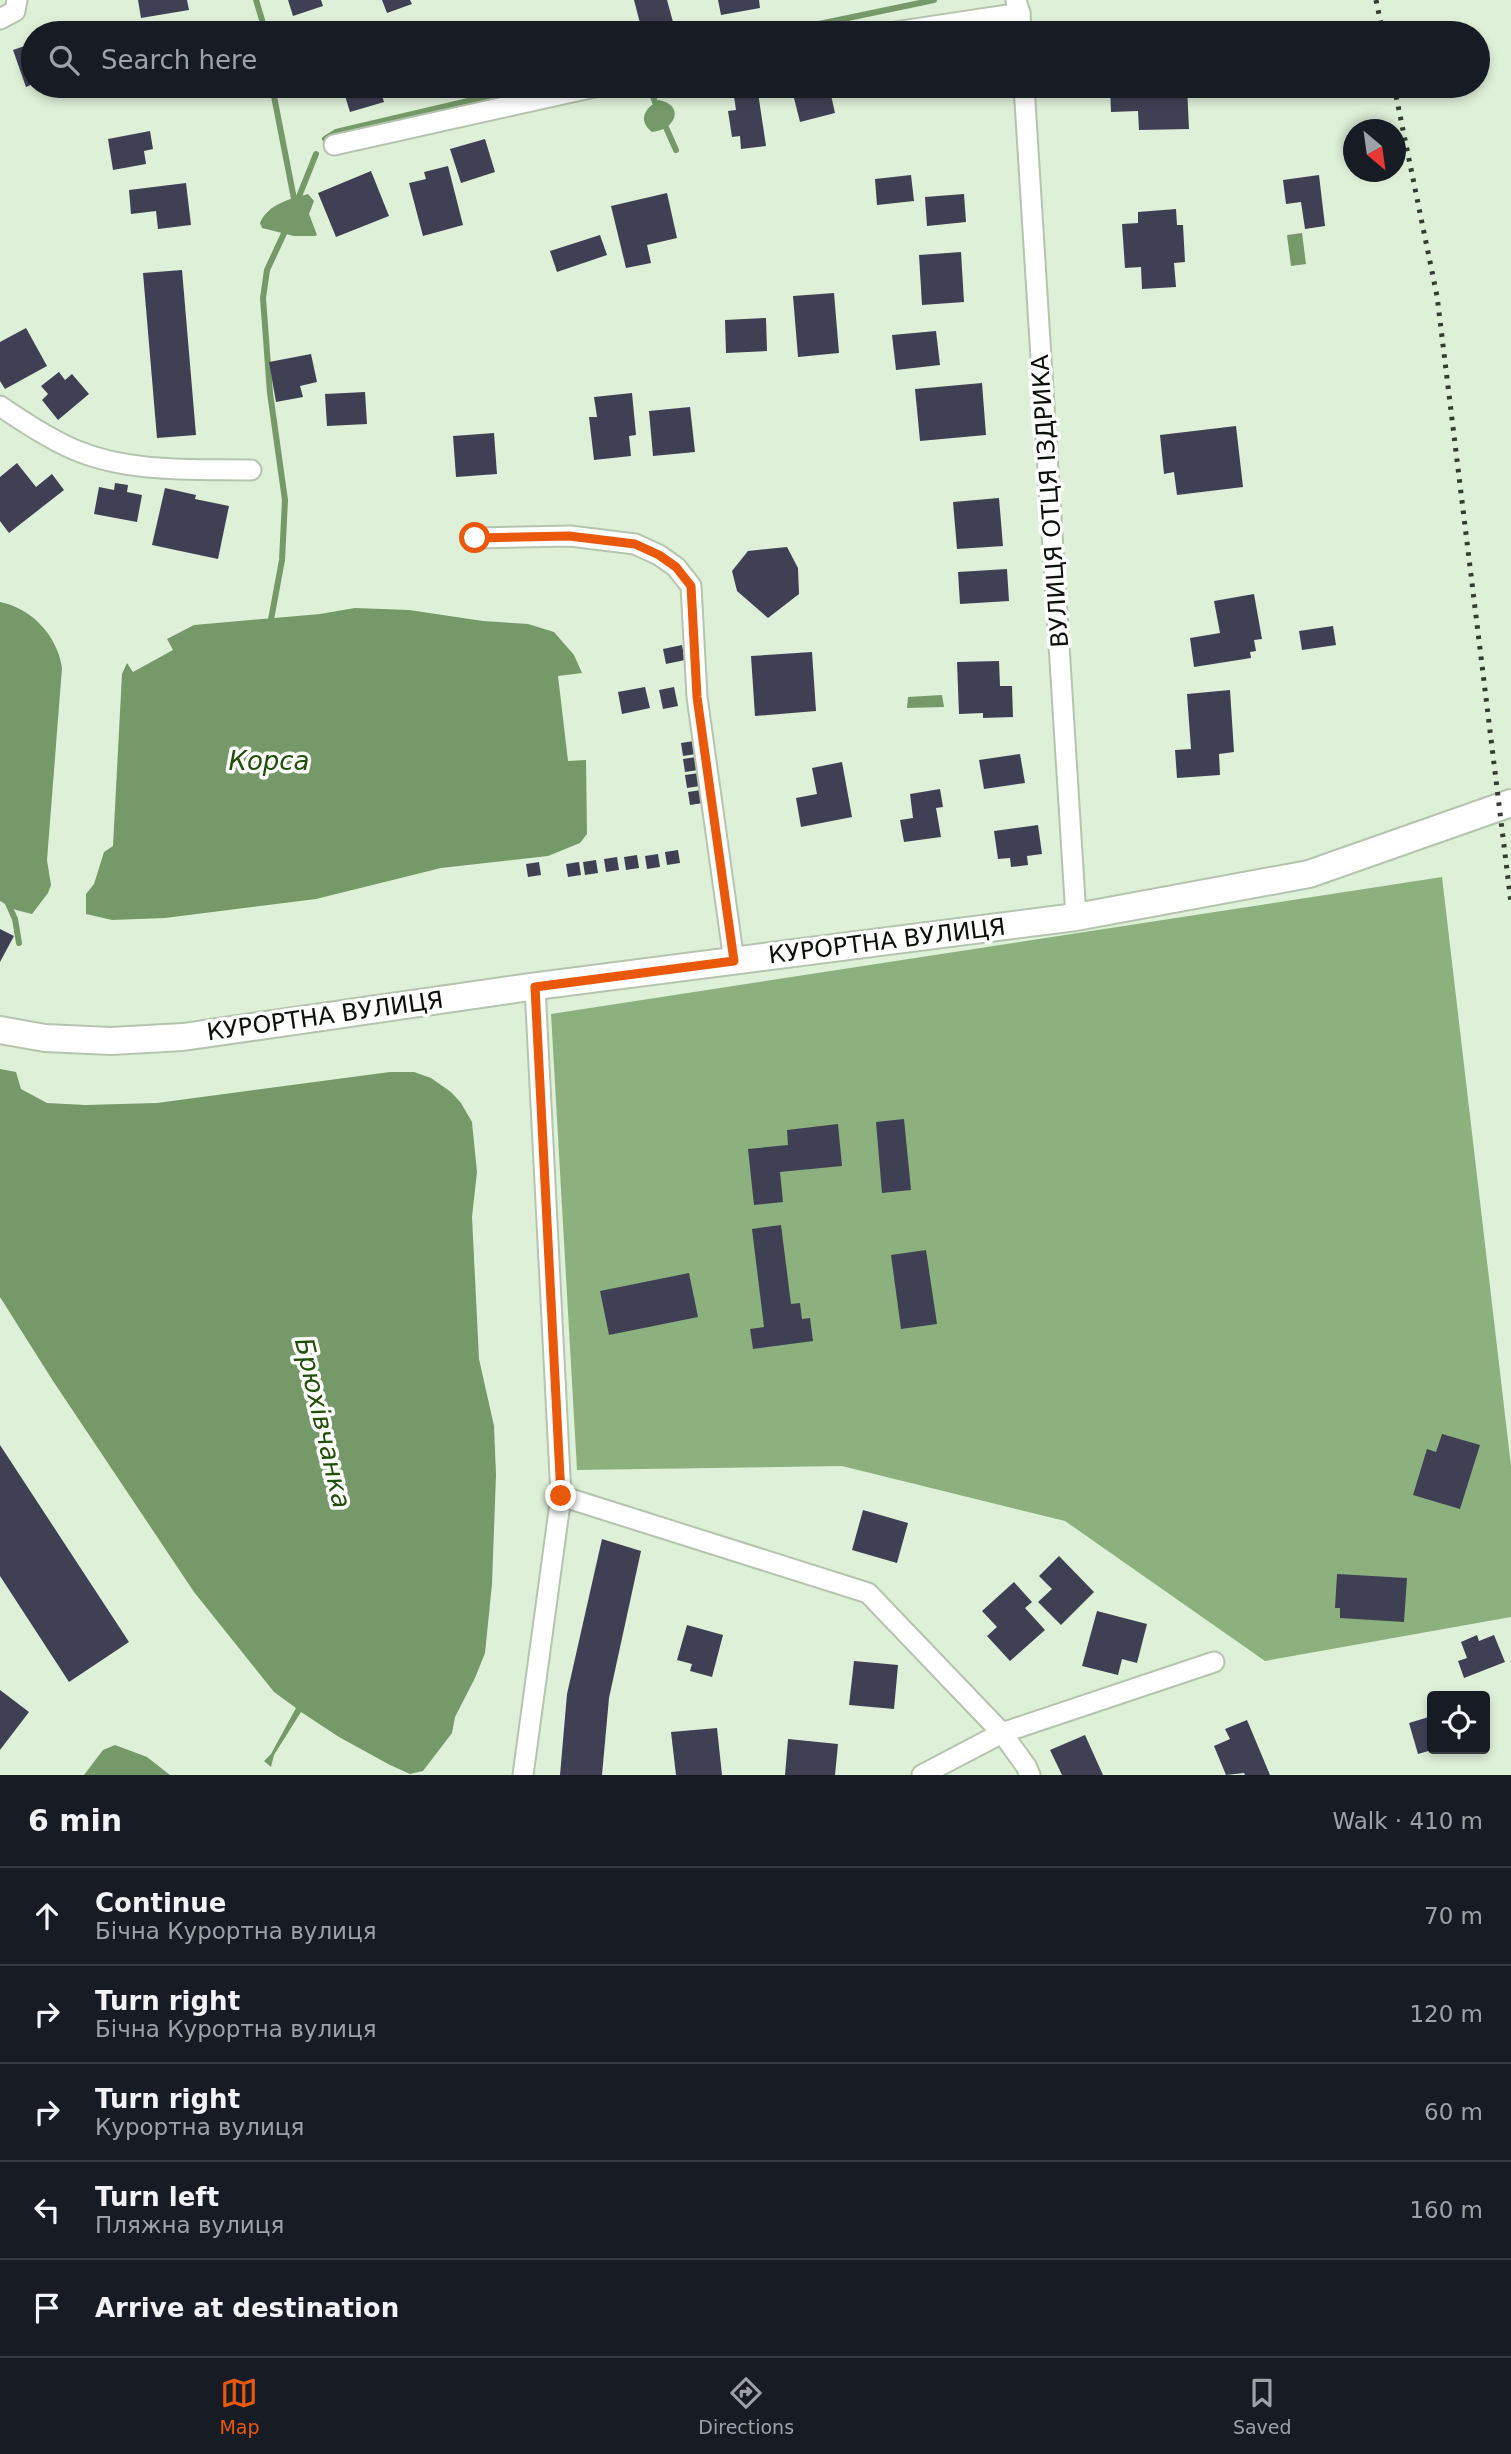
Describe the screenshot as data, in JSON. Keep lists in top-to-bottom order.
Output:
{
  "streets": {
    "main road": ["КУРОРТНА ВУЛИЦЯ"],
    "street": ["ВУЛИЦЯ ОТЦЯ ІЗДРИКА"]
  },
  "crossings": [
    ["ВУЛИЦЯ ОТЦЯ ІЗДРИКА", "КУРОРТНА ВУЛИЦЯ"]
  ],
  "water": ["Корса", "Брюхівчанка"],
  "north": "bottom right",
  "page": {
    "search": "Search here",
    "heading": ["6 min", "Walk · 410 m"],
    "list": [
      ["Continue", "Бічна Курортна вулиця", "70 m"],
      ["Turn right", "Бічна Курортна вулиця", "120 m"],
      ["Turn right", "Курортна вулиця", "60 m"],
      ["Turn left", "Пляжна вулиця", "160 m"],
      "Arrive at destination"
    ],
    "nav": ["Map", "Directions", "Saved"]
  }
}
